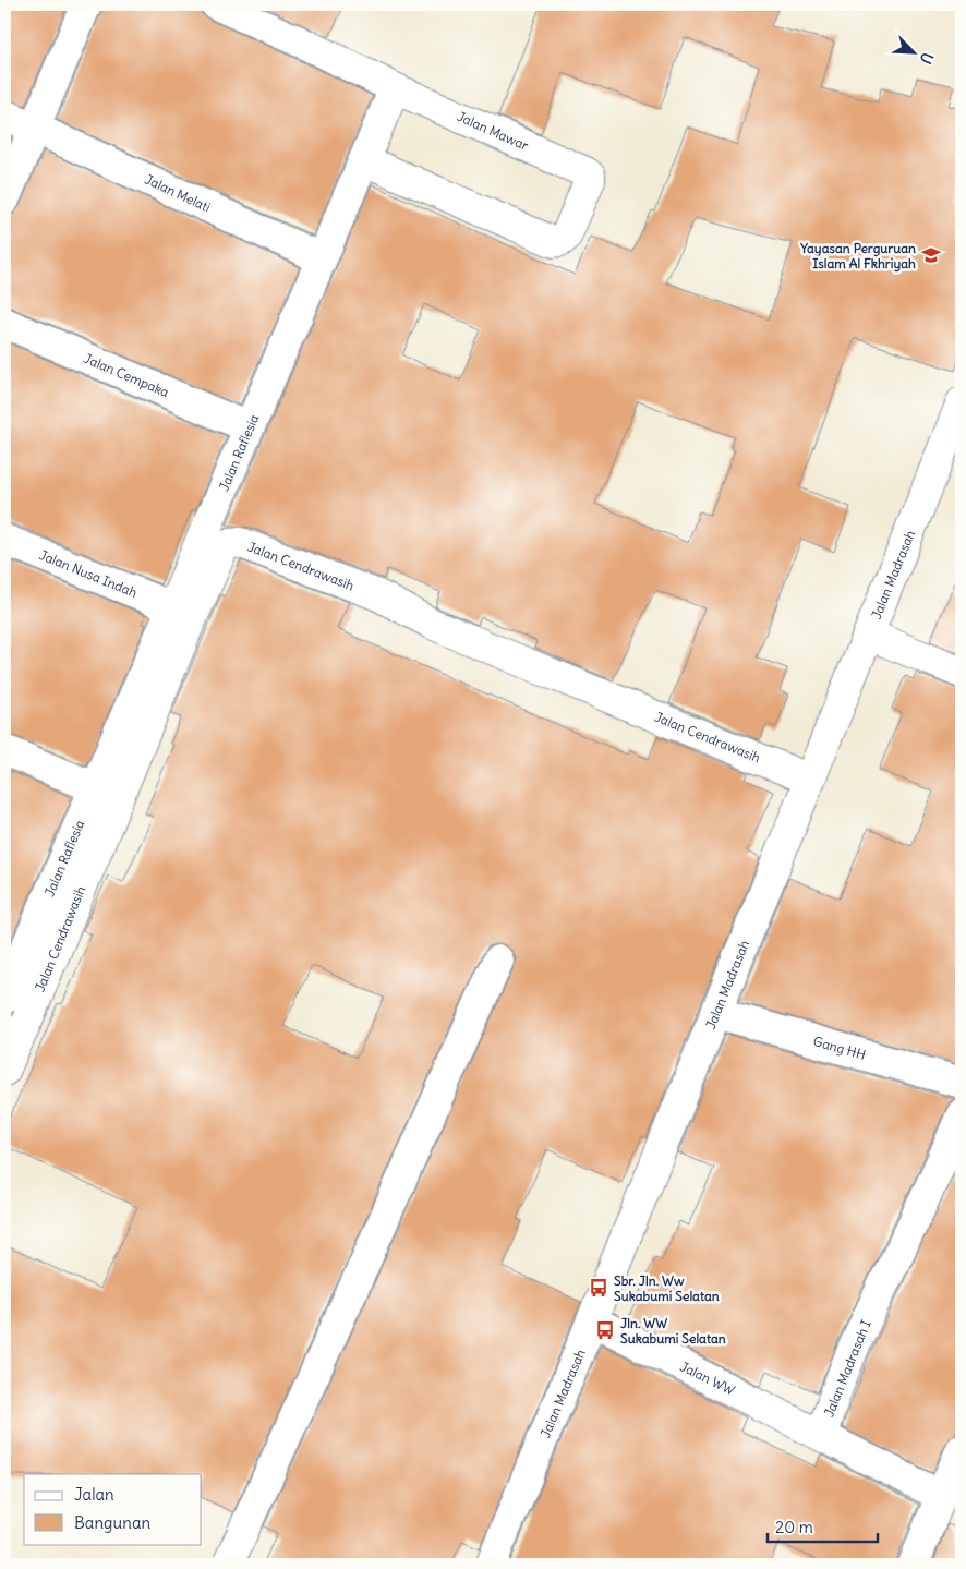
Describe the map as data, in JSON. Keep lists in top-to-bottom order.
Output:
{
  "streets": {
    "street": [
      "Jalan Mawar",
      "Jalan Melati",
      "Jalan Cempaka",
      "Jalan Raflesia",
      "Jalan Cendrawasih",
      "Jalan Nusa Indah",
      "Jalan Madrasah",
      "Gang HH",
      "Jalan Madrasah I",
      "Jalan WW"
    ]
  },
  "crossings": [
    ["Jalan Mawar", "Jalan Raflesia"],
    ["Jalan Melati", "Jalan Raflesia"],
    ["Jalan Cempaka", "Jalan Raflesia"],
    ["Jalan Raflesia", "Jalan Nusa Indah"],
    ["Jalan Cendrawasih", "Jalan Madrasah"],
    ["Jalan Madrasah", "Gang HH"],
    ["Jalan Madrasah", "Jalan WW"],
    ["Jalan Madrasah I", "Jalan WW"]
  ],
  "places": {
    "school or university": ["Yayasan Perguruan Islam Al Fkhriyah"],
    "bus stop": ["Sbr. Jln. Ww Sukabumi Selatan", "Jln. WW Sukabumi Selatan"]
  },
  "legend": ["Jalan", "Bangunan"],
  "scale_bar": "20 m",
  "north": "bottom right"
}
